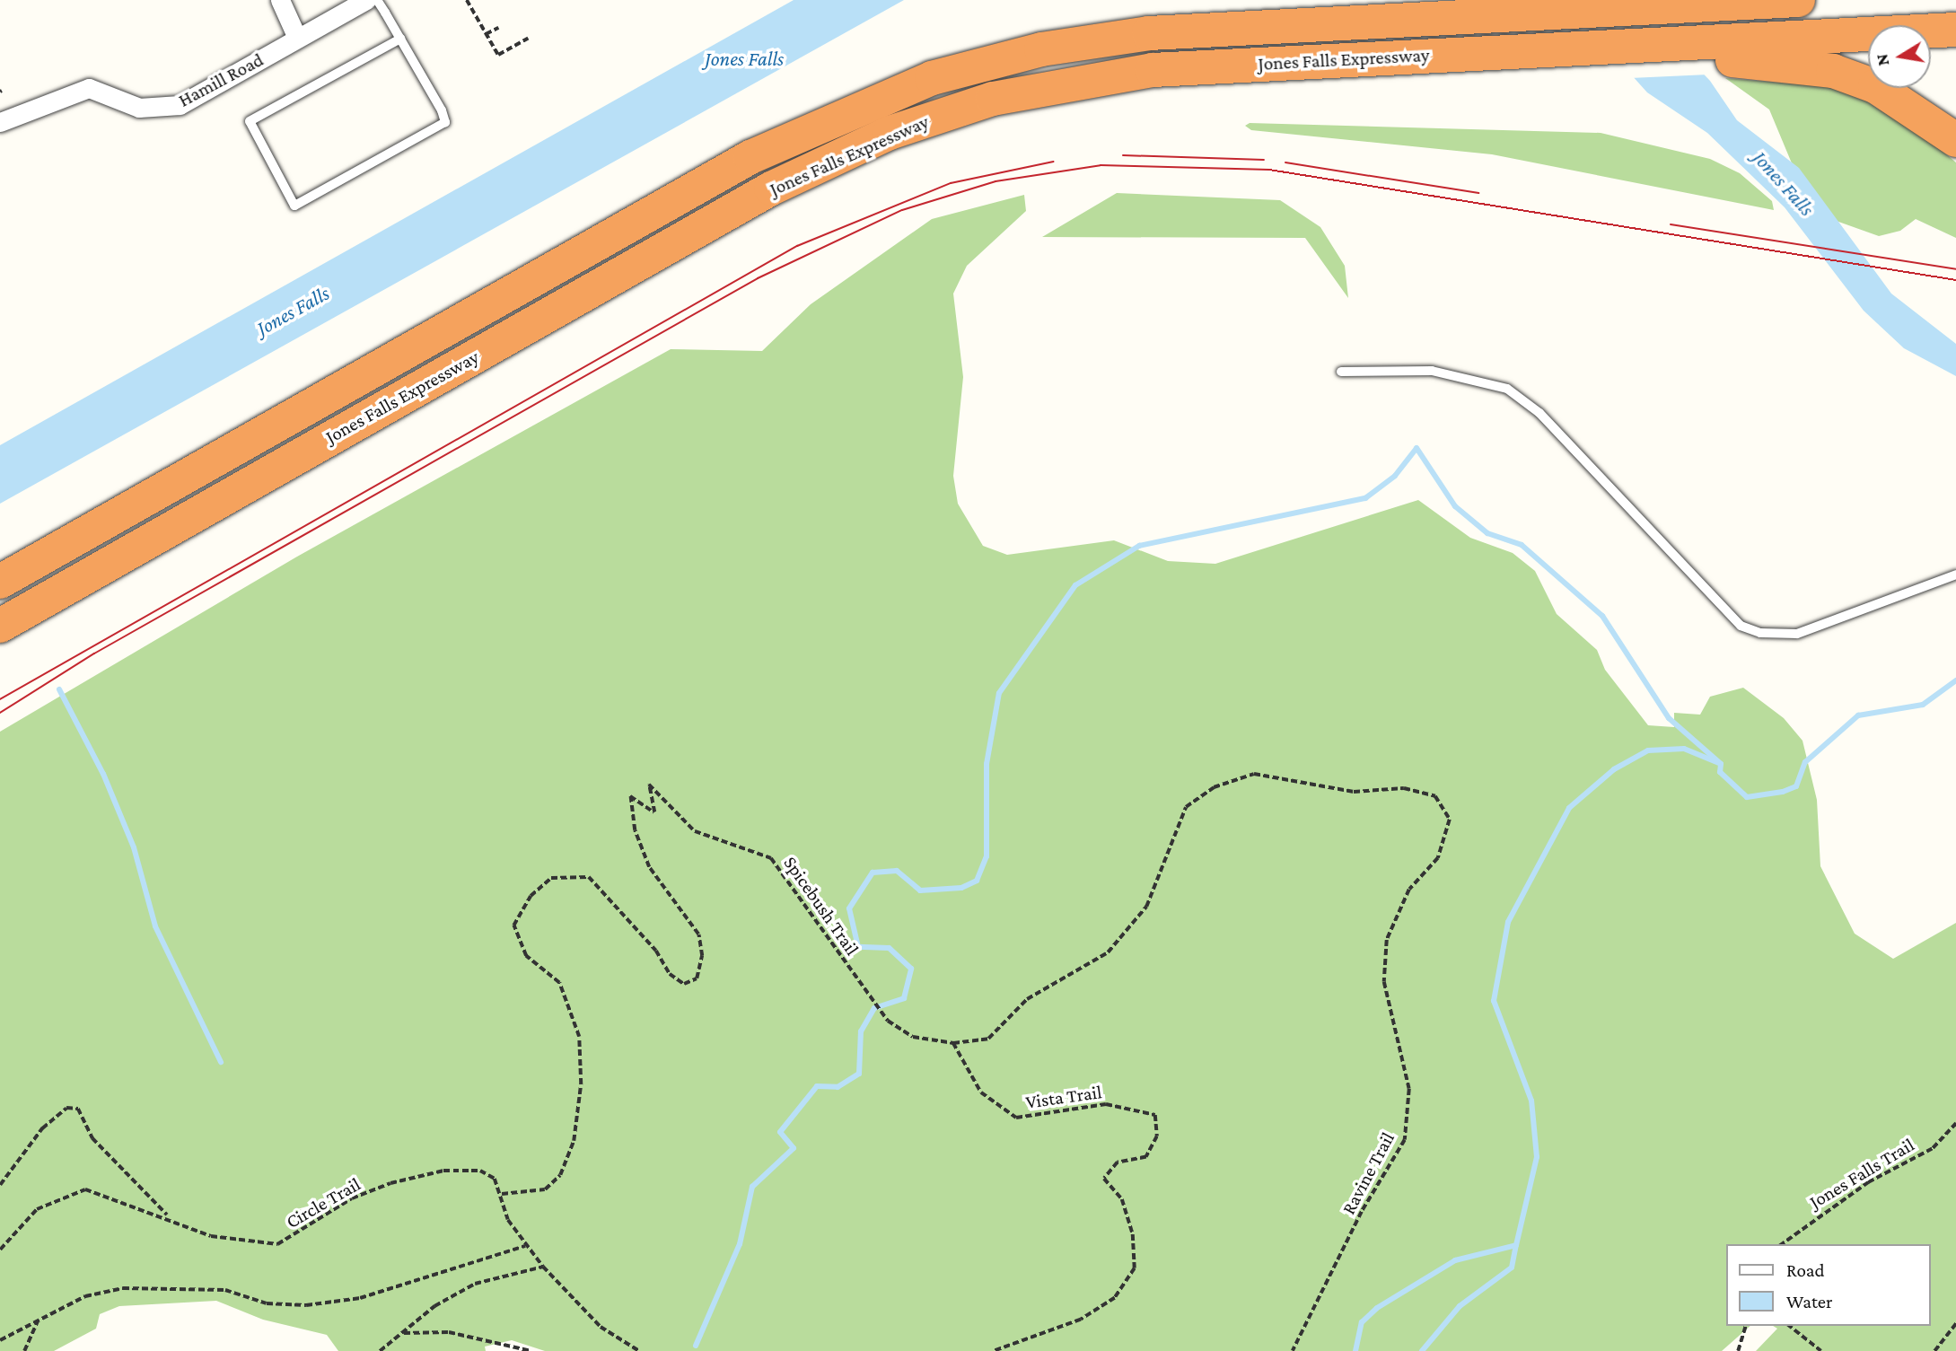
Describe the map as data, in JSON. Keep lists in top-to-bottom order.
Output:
{
  "streets": {
    "highway": ["Jones Falls Expressway"],
    "street": ["Hamill Road"],
    "path": [
      "Spicebush Trail",
      "Vista Trail",
      "Ravine Trail",
      "Jones Falls Trail",
      "Circle Trail"
    ]
  },
  "crossings": [
    ["Spicebush Trail", "Vista Trail"],
    ["Spicebush Trail", "Ravine Trail"],
    ["Spicebush Trail", "Circle Trail"]
  ],
  "water": ["Jones Falls"],
  "legend": ["Road", "Water"],
  "north": "left"
}
